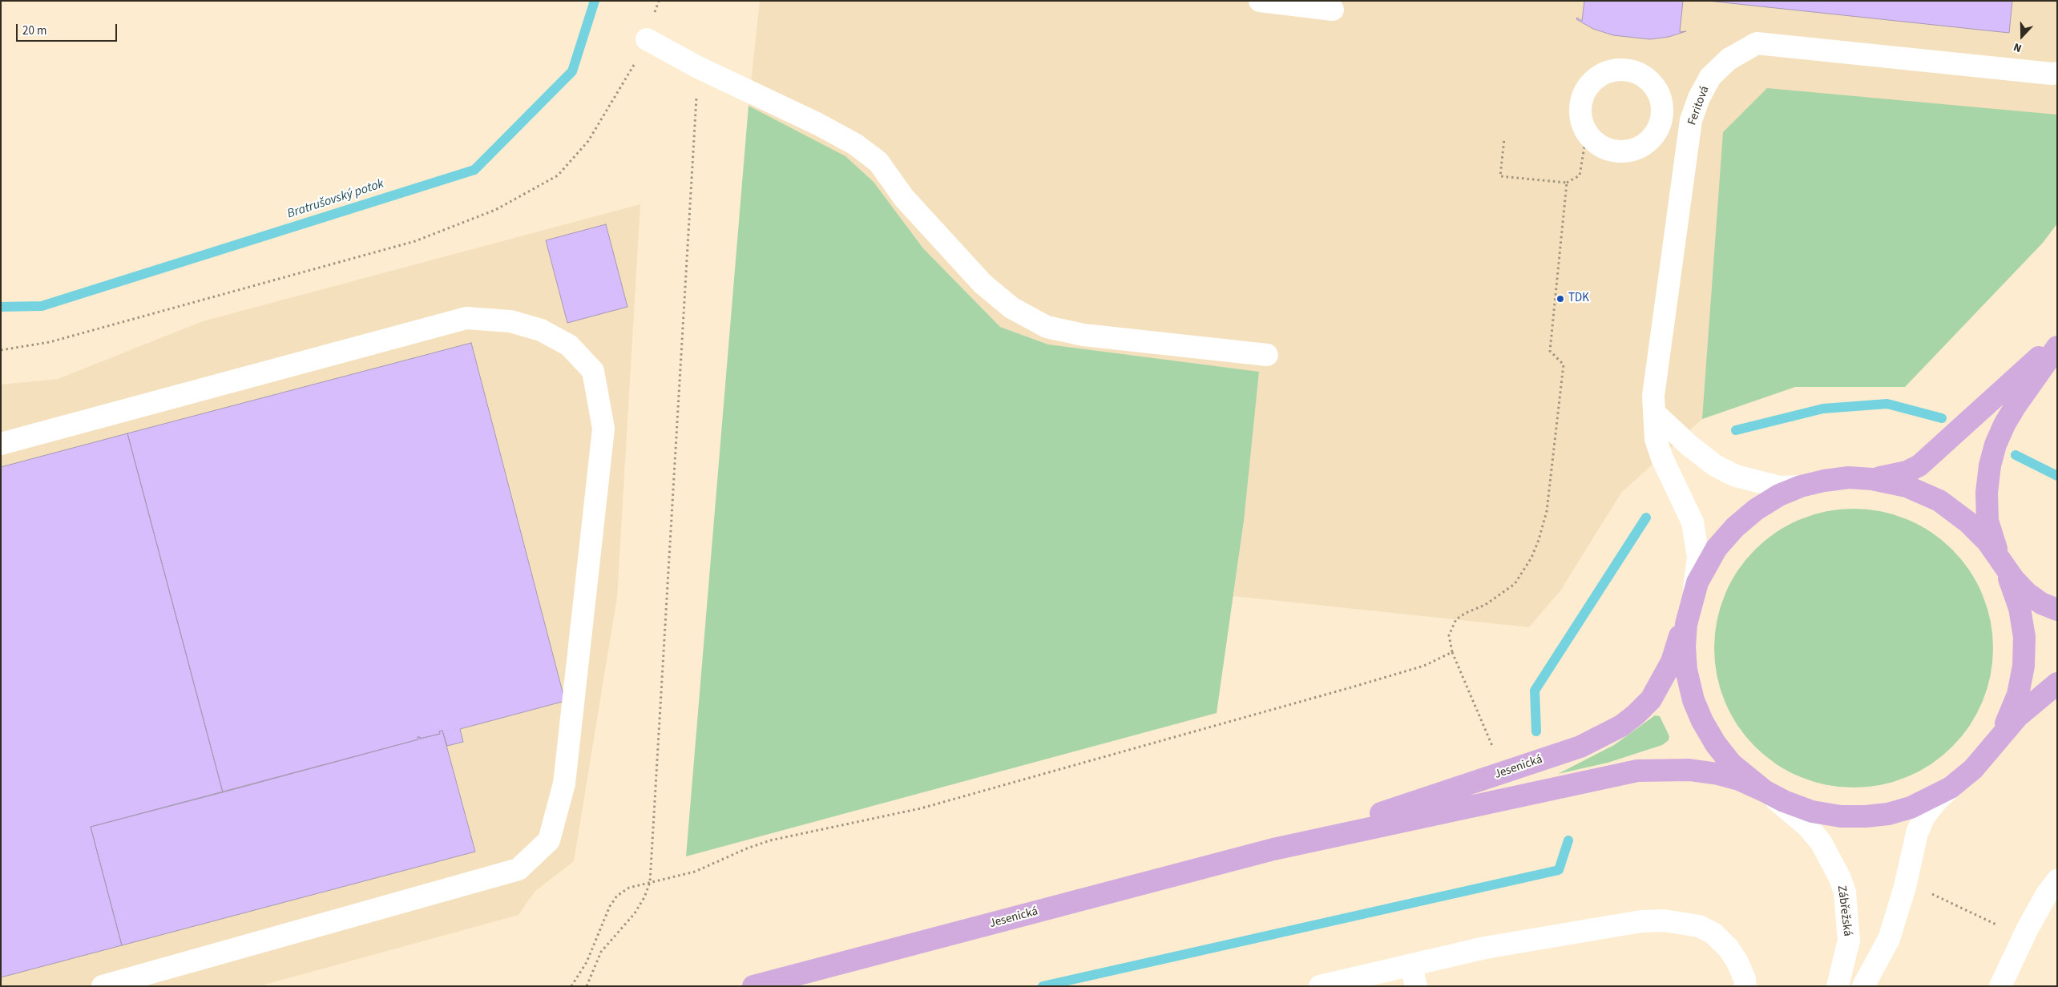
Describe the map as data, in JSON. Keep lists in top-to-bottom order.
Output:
{
  "streets": {
    "main road": ["Jesenická", "Zábřežská"],
    "street": ["Feritová"]
  },
  "crossings": [
    ["Feritová", "Jesenická"],
    ["Feritová", "Zábřežská"],
    ["Jesenická", "Zábřežská"]
  ],
  "water": ["Bratrušovský potok"],
  "places": ["TDK"],
  "scale_bar": "20 m",
  "north": "bottom"
}
